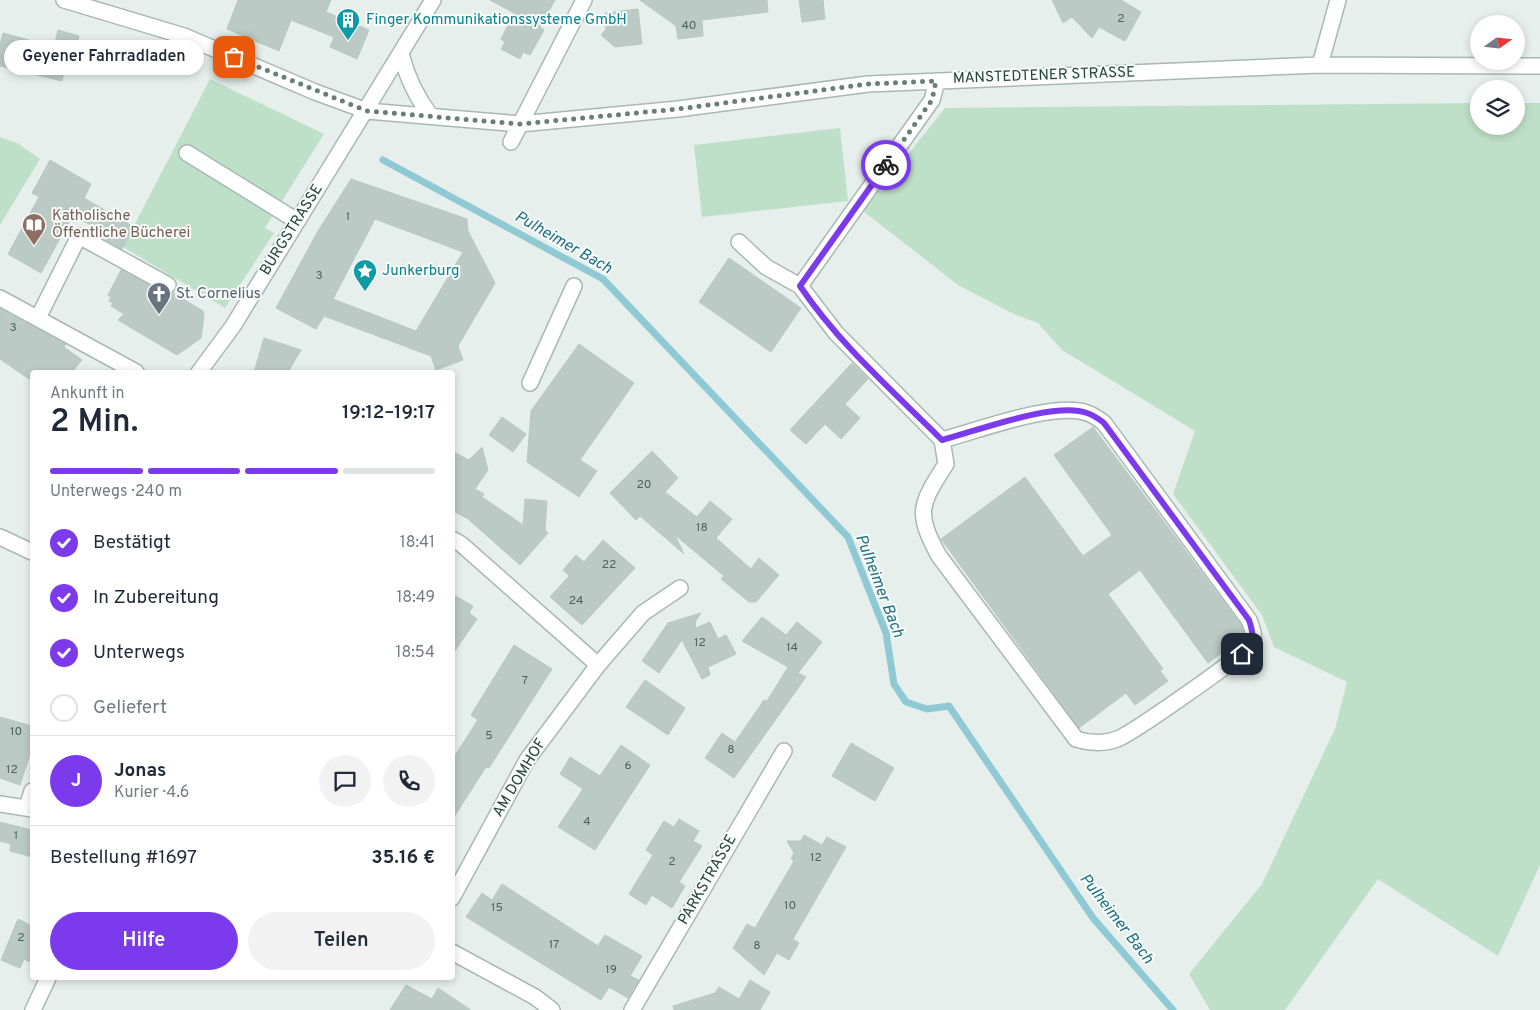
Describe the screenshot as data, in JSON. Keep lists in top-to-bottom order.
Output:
{
  "streets": {
    "street": [
      "MANSTEDTENER STRASSE",
      "BURGSTRASSE",
      "AM DOMHOF",
      "PARKSTRASSE"
    ]
  },
  "crossings": [
    ["MANSTEDTENER STRASSE", "BURGSTRASSE"]
  ],
  "water": ["Pulheimer Bach"],
  "places": {
    "building": ["Finger Kommunikationssysteme GmbH"],
    "other": ["Geyener Fahrradladen"],
    "library": ["Katholische Öffentliche Bücherei"],
    "place": ["Junkerburg"],
    "church": ["St. Cornelius"]
  },
  "house_numbers": [
    "2",
    "40",
    "1",
    "3",
    "3",
    "20",
    "18",
    "22",
    "24",
    "12",
    "14",
    "7",
    "10",
    "5",
    "8",
    "6",
    "12",
    "4",
    "1",
    "12",
    "2",
    "10",
    "15",
    "2",
    "17",
    "8",
    "19"
  ],
  "north": "right",
  "page": {
    "bubble": "Geyener Fahrradladen",
    "heading": ["2 Min.", "Ankunft in", "19:12–19:17"],
    "panel": [
      "Jonas",
      "Kurier · 4.6",
      "Bestellung #1697",
      "35.16 €"
    ],
    "bar": "Unterwegs · 240 m",
    "list": [
      ["Bestätigt", "18:41"],
      ["In Zubereitung", "18:49"],
      ["Unterwegs", "18:54"],
      "Geliefert"
    ],
    "round": "J",
    "buttons": ["Hilfe", "Teilen"]
  }
}
